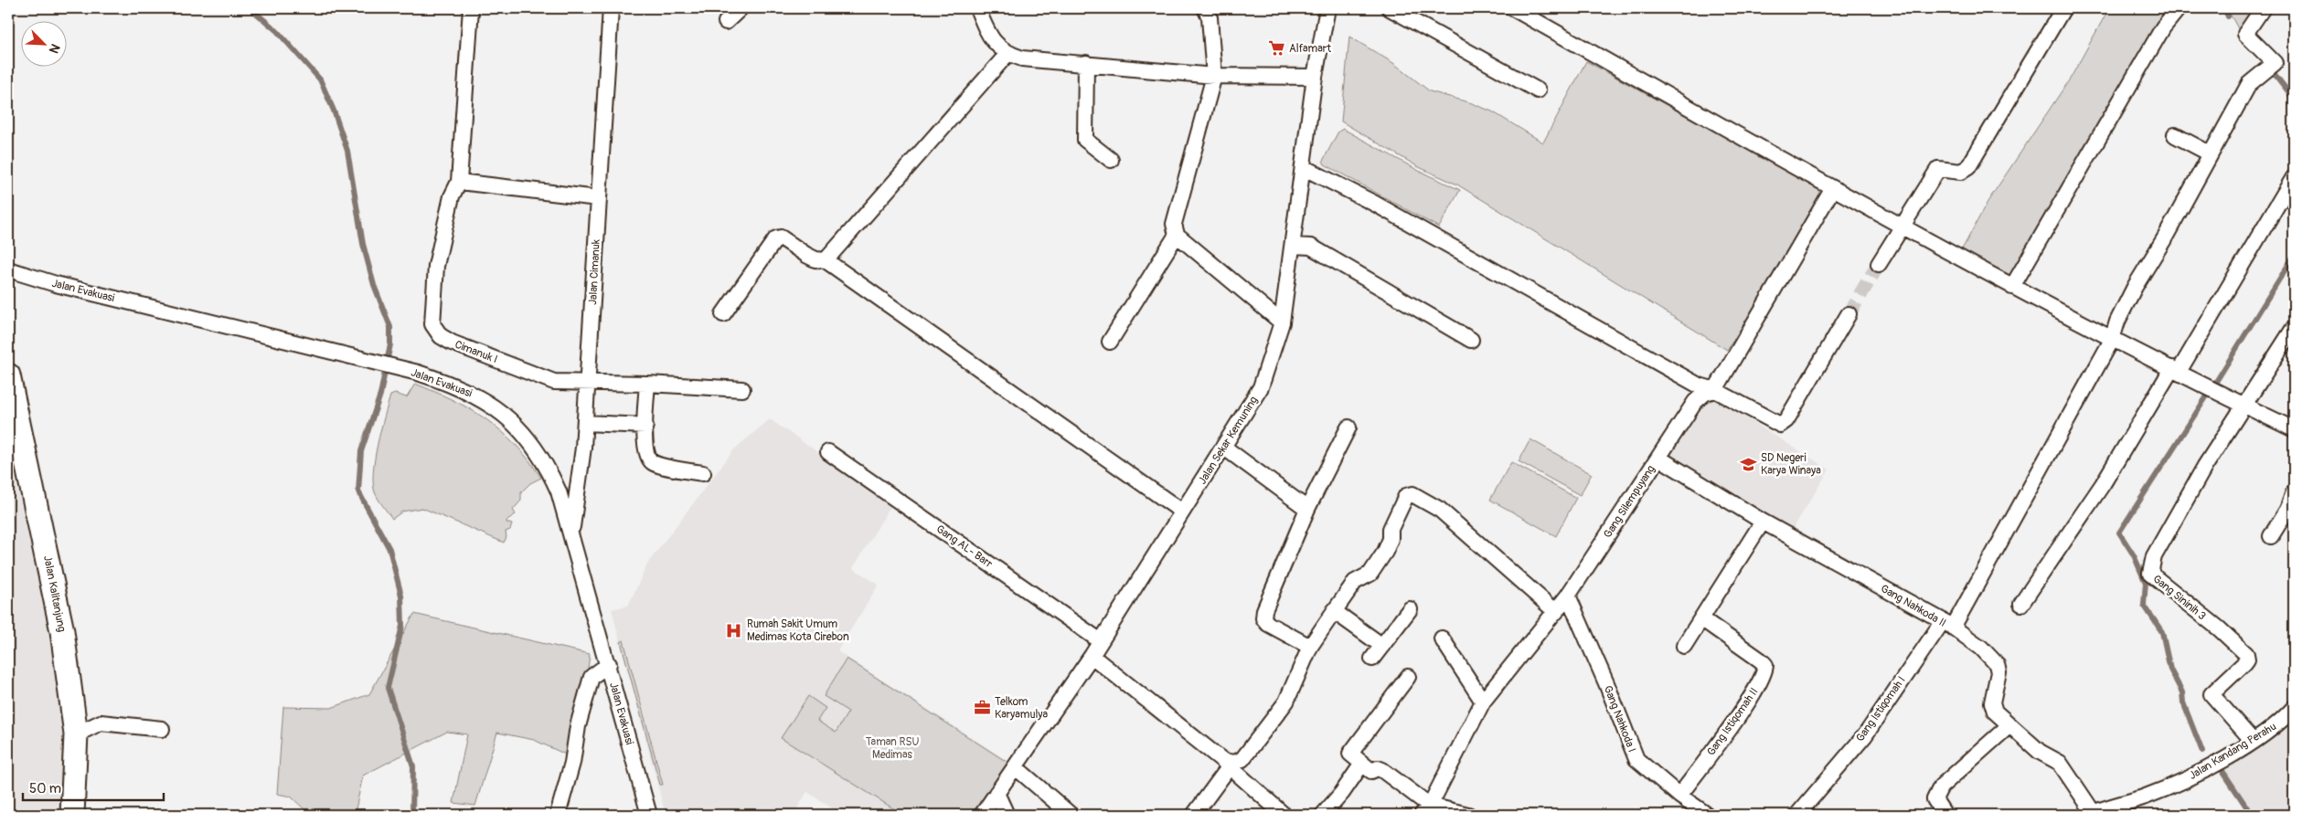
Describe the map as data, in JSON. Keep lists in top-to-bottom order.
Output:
{
  "streets": {
    "main road": ["Jalan Kalitanjung"],
    "street": [
      "Jalan Cimanuk",
      "Jalan Evakuasi",
      "Cimanuk I",
      "Jalan Sekar Kemuning",
      "Gang Silempuyang",
      "Gang AL- Barr",
      "Gang Sininih 3",
      "Gang Nahkoda II",
      "Gang Istiqomah I",
      "Gang Nahkoda I",
      "Gang Istiqomah II",
      "Jalan Kandang Perahu"
    ]
  },
  "crossings": [
    ["Jalan Cimanuk", "Jalan Evakuasi"],
    ["Jalan Cimanuk", "Cimanuk I"],
    ["Jalan Sekar Kemuning", "Gang AL- Barr"],
    ["Gang Silempuyang", "Gang Nahkoda II"],
    ["Gang Silempuyang", "Gang Nahkoda I"],
    ["Gang Sininih 3", "Jalan Kandang Perahu"],
    ["Gang Nahkoda II", "Gang Istiqomah I"],
    ["Gang Nahkoda II", "Jalan Kandang Perahu"],
    ["Gang Nahkoda I", "Gang Istiqomah II"]
  ],
  "parks": ["Taman RSU Medimas"],
  "places": {
    "supermarket": ["Alfamart"],
    "school or university": ["SD Negeri Karya Winaya"],
    "hospital": ["Rumah Sakit Umum Medimas Kota Cirebon"],
    "office": ["Telkom Karyamulya"]
  },
  "scale_bar": "50 m",
  "north": "bottom right"
}
